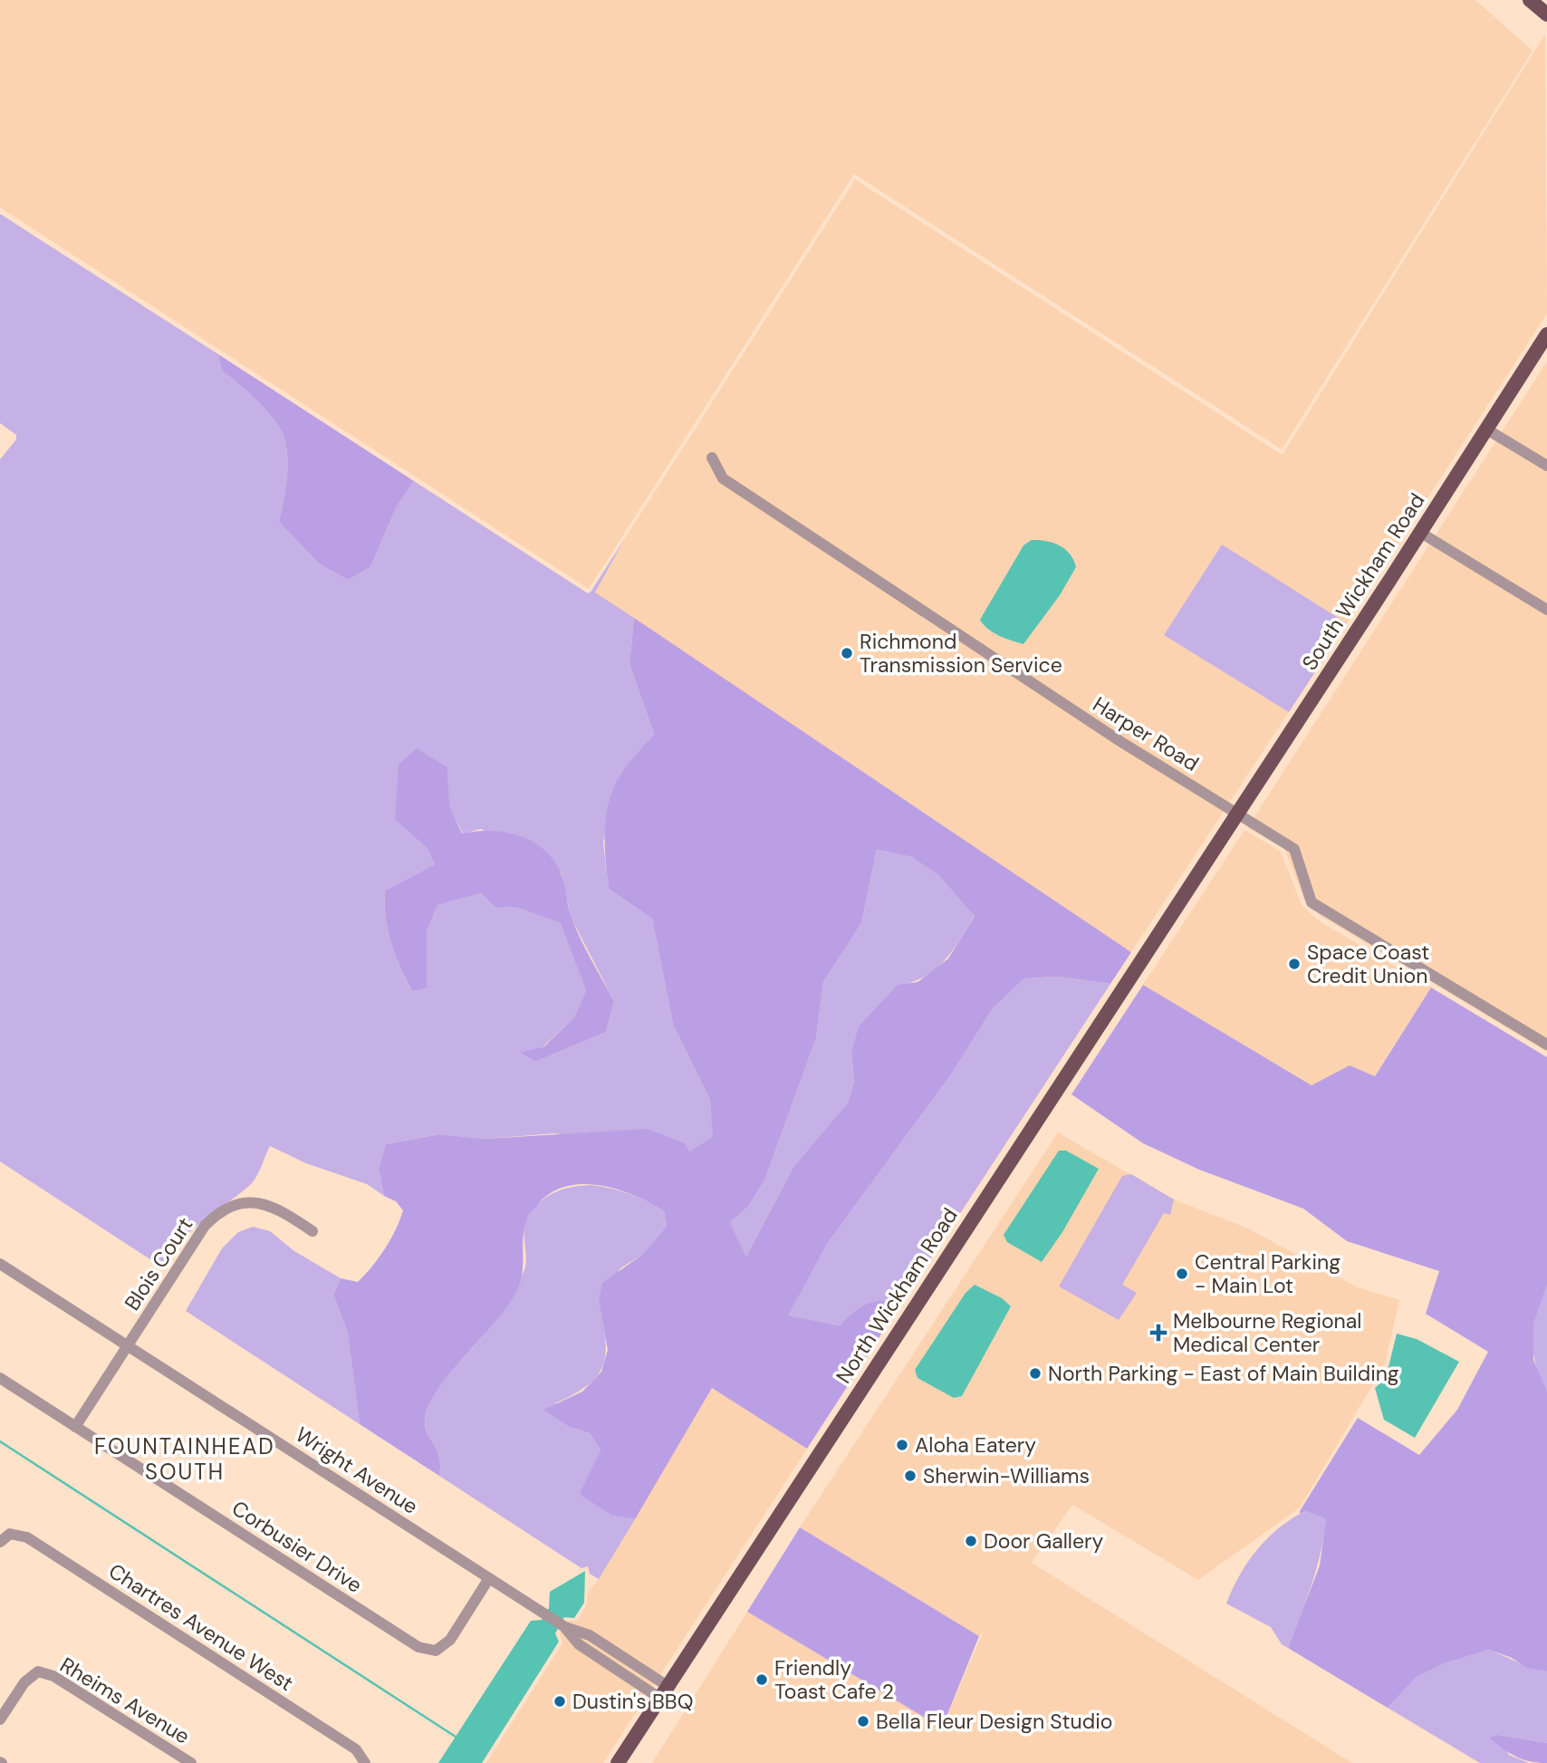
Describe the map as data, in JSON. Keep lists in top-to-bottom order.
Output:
{
  "streets": {
    "main road": ["South Wickham Road", "North Wickham Road"],
    "street": [
      "Harper Road",
      "Blois Court",
      "Wright Avenue",
      "Corbusier Drive",
      "Chartres Avenue West",
      "Rheims Avenue"
    ]
  },
  "crossings": [
    ["South Wickham Road", "Harper Road"],
    ["South Wickham Road", "North Wickham Road"],
    ["Blois Court", "Wright Avenue"],
    ["Blois Court", "Corbusier Drive"],
    ["North Wickham Road", "Wright Avenue"],
    ["Wright Avenue", "Corbusier Drive"]
  ],
  "districts": ["FOUNTAINHEAD SOUTH"],
  "places": {
    "other": [
      "Richmond Transmission Service",
      "Space Coast Credit Union",
      "Central Parking - Main Lot",
      "North Parking - East of Main Building",
      "Aloha Eatery",
      "Sherwin-Williams",
      "Door Gallery",
      "Friendly Toast Cafe 2",
      "Dustin's BBQ",
      "Bella Fleur Design Studio"
    ],
    "health": ["Melbourne Regional Medical Center"]
  }
}
